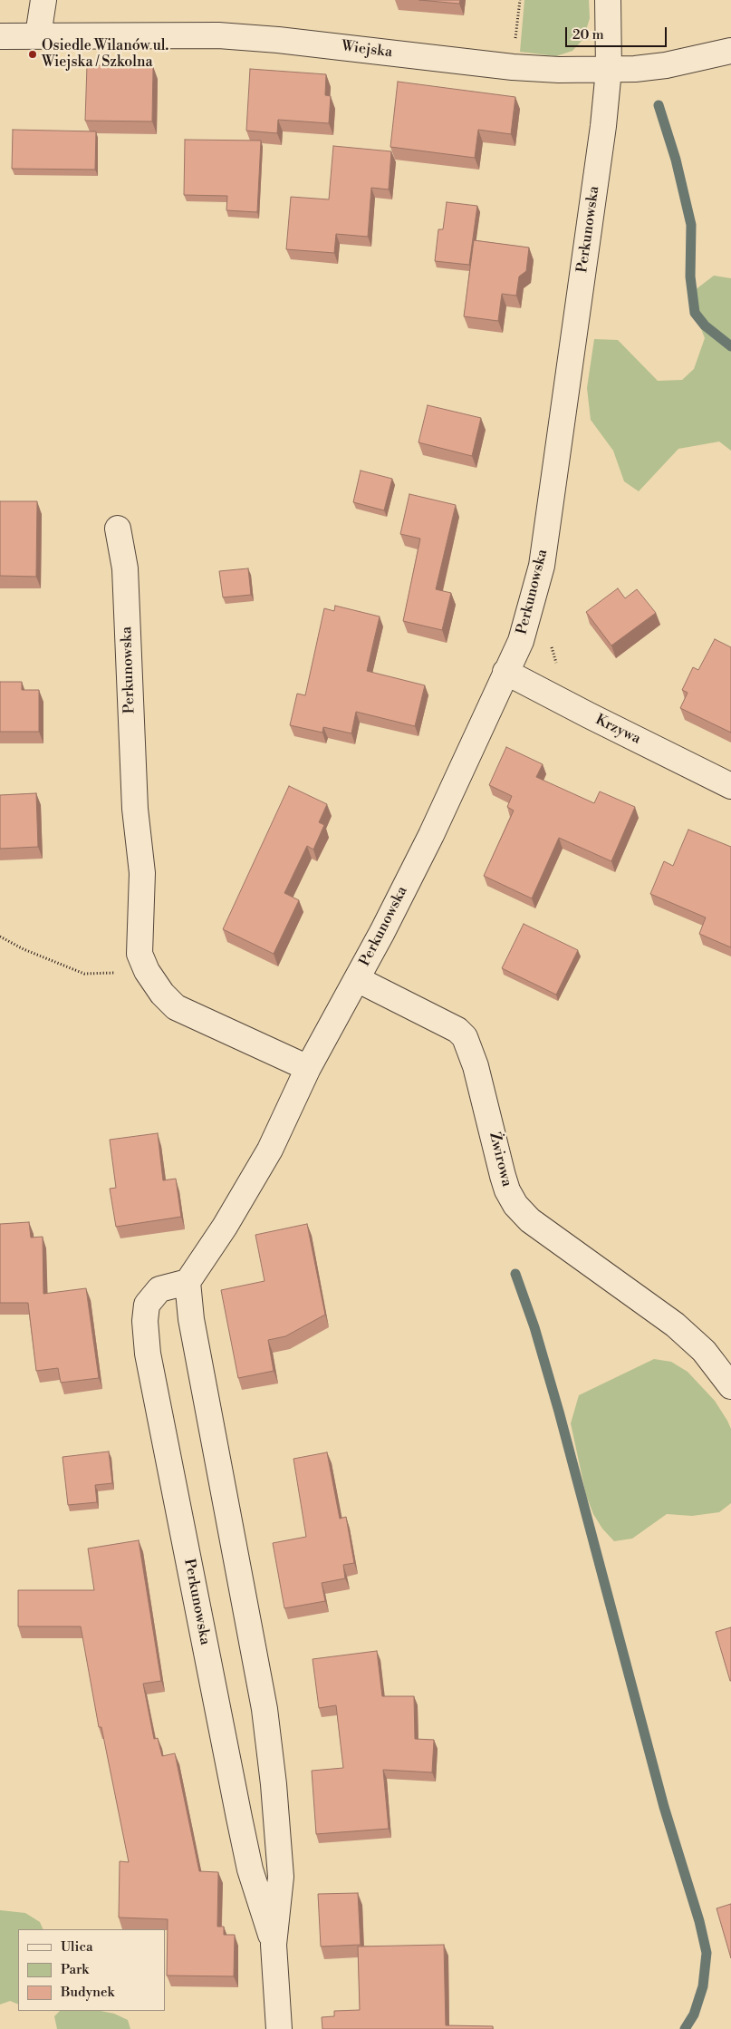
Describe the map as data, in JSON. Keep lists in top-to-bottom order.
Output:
{
  "streets": {
    "street": [
      "Wiejska",
      "Perkunowska",
      "Krzywa",
      "Żwirowa"
    ]
  },
  "crossings": [
    ["Wiejska", "Perkunowska"],
    ["Perkunowska", "Krzywa"],
    ["Perkunowska", "Żwirowa"]
  ],
  "places": ["Osiedle Wilanów ul. Wiejska / Szkolna"],
  "legend": ["Ulica", "Park", "Budynek"],
  "scale_bar": "20 m"
}
